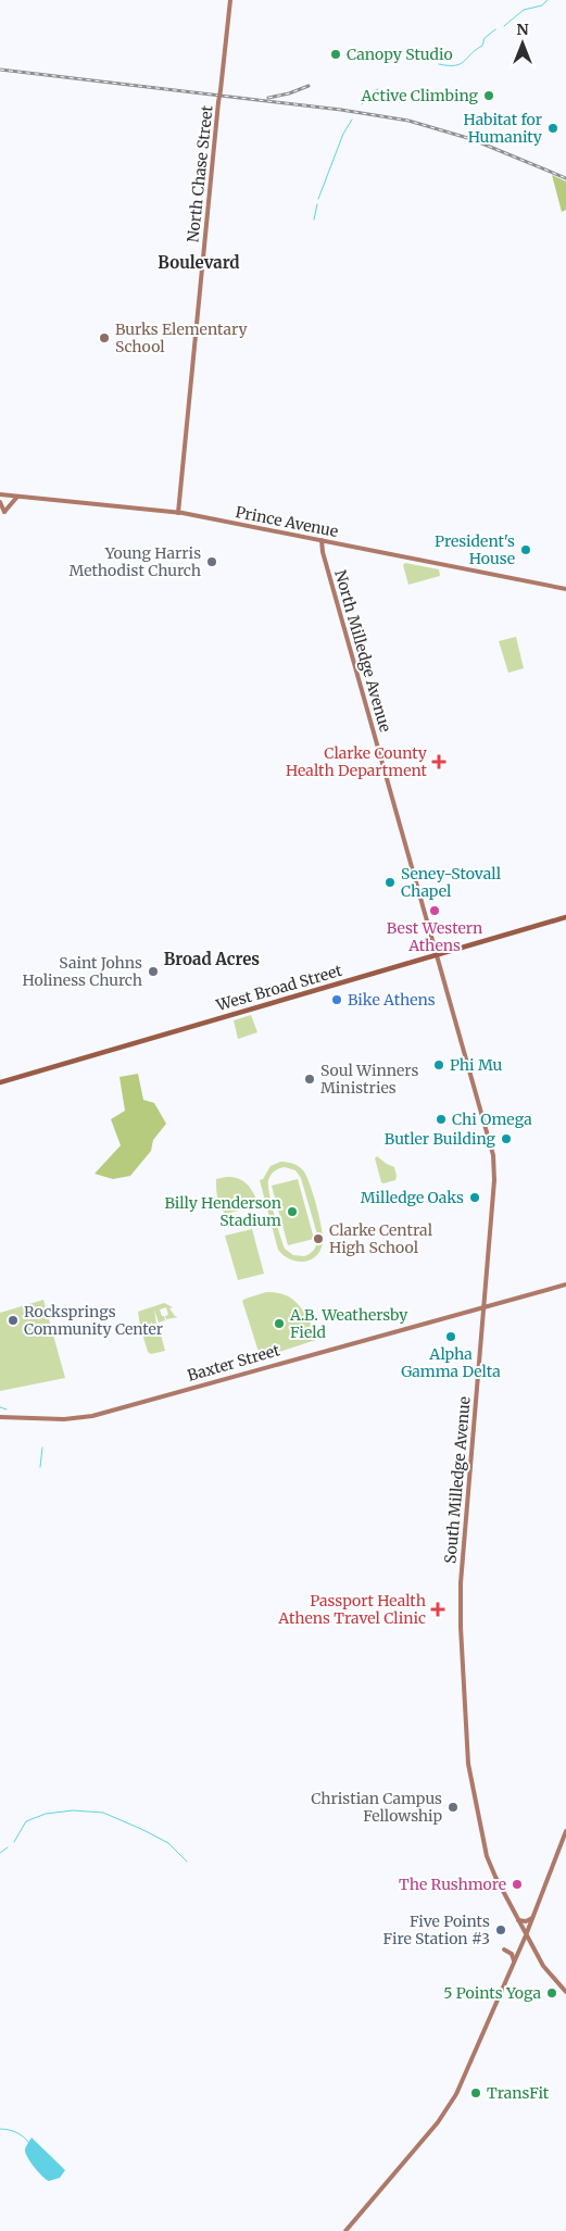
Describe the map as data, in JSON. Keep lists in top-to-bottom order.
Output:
{
  "streets": {
    "main road": [
      "North Chase Street",
      "Prince Avenue",
      "North Milledge Avenue",
      "West Broad Street",
      "Baxter Street",
      "South Milledge Avenue"
    ]
  },
  "crossings": [
    ["North Chase Street", "Prince Avenue"],
    ["Prince Avenue", "North Milledge Avenue"],
    ["North Milledge Avenue", "West Broad Street"],
    ["North Milledge Avenue", "South Milledge Avenue"],
    ["West Broad Street", "South Milledge Avenue"],
    ["Baxter Street", "South Milledge Avenue"]
  ],
  "districts": ["Boulevard", "Broad Acres"],
  "places": {
    "other": [
      "Canopy Studio",
      "Active Climbing",
      "Habitat for Humanity",
      "Burks Elementary School",
      "President's House",
      "Young Harris Methodist Church",
      "Seney-Stovall Chapel",
      "Best Western Athens",
      "Saint Johns Holiness Church",
      "Bike Athens",
      "Phi Mu",
      "Soul Winners Ministries",
      "Chi Omega",
      "Butler Building",
      "Milledge Oaks",
      "Billy Henderson Stadium",
      "Clarke Central High School",
      "Rocksprings Community Center",
      "A.B. Weathersby Field",
      "Alpha Gamma Delta",
      "Christian Campus Fellowship",
      "The Rushmore",
      "Five Points Fire Station #3",
      "5 Points Yoga",
      "TransFit"
    ],
    "health": ["Clarke County Health Department", "Passport Health Athens Travel Clinic"]
  },
  "north": "top"
}
